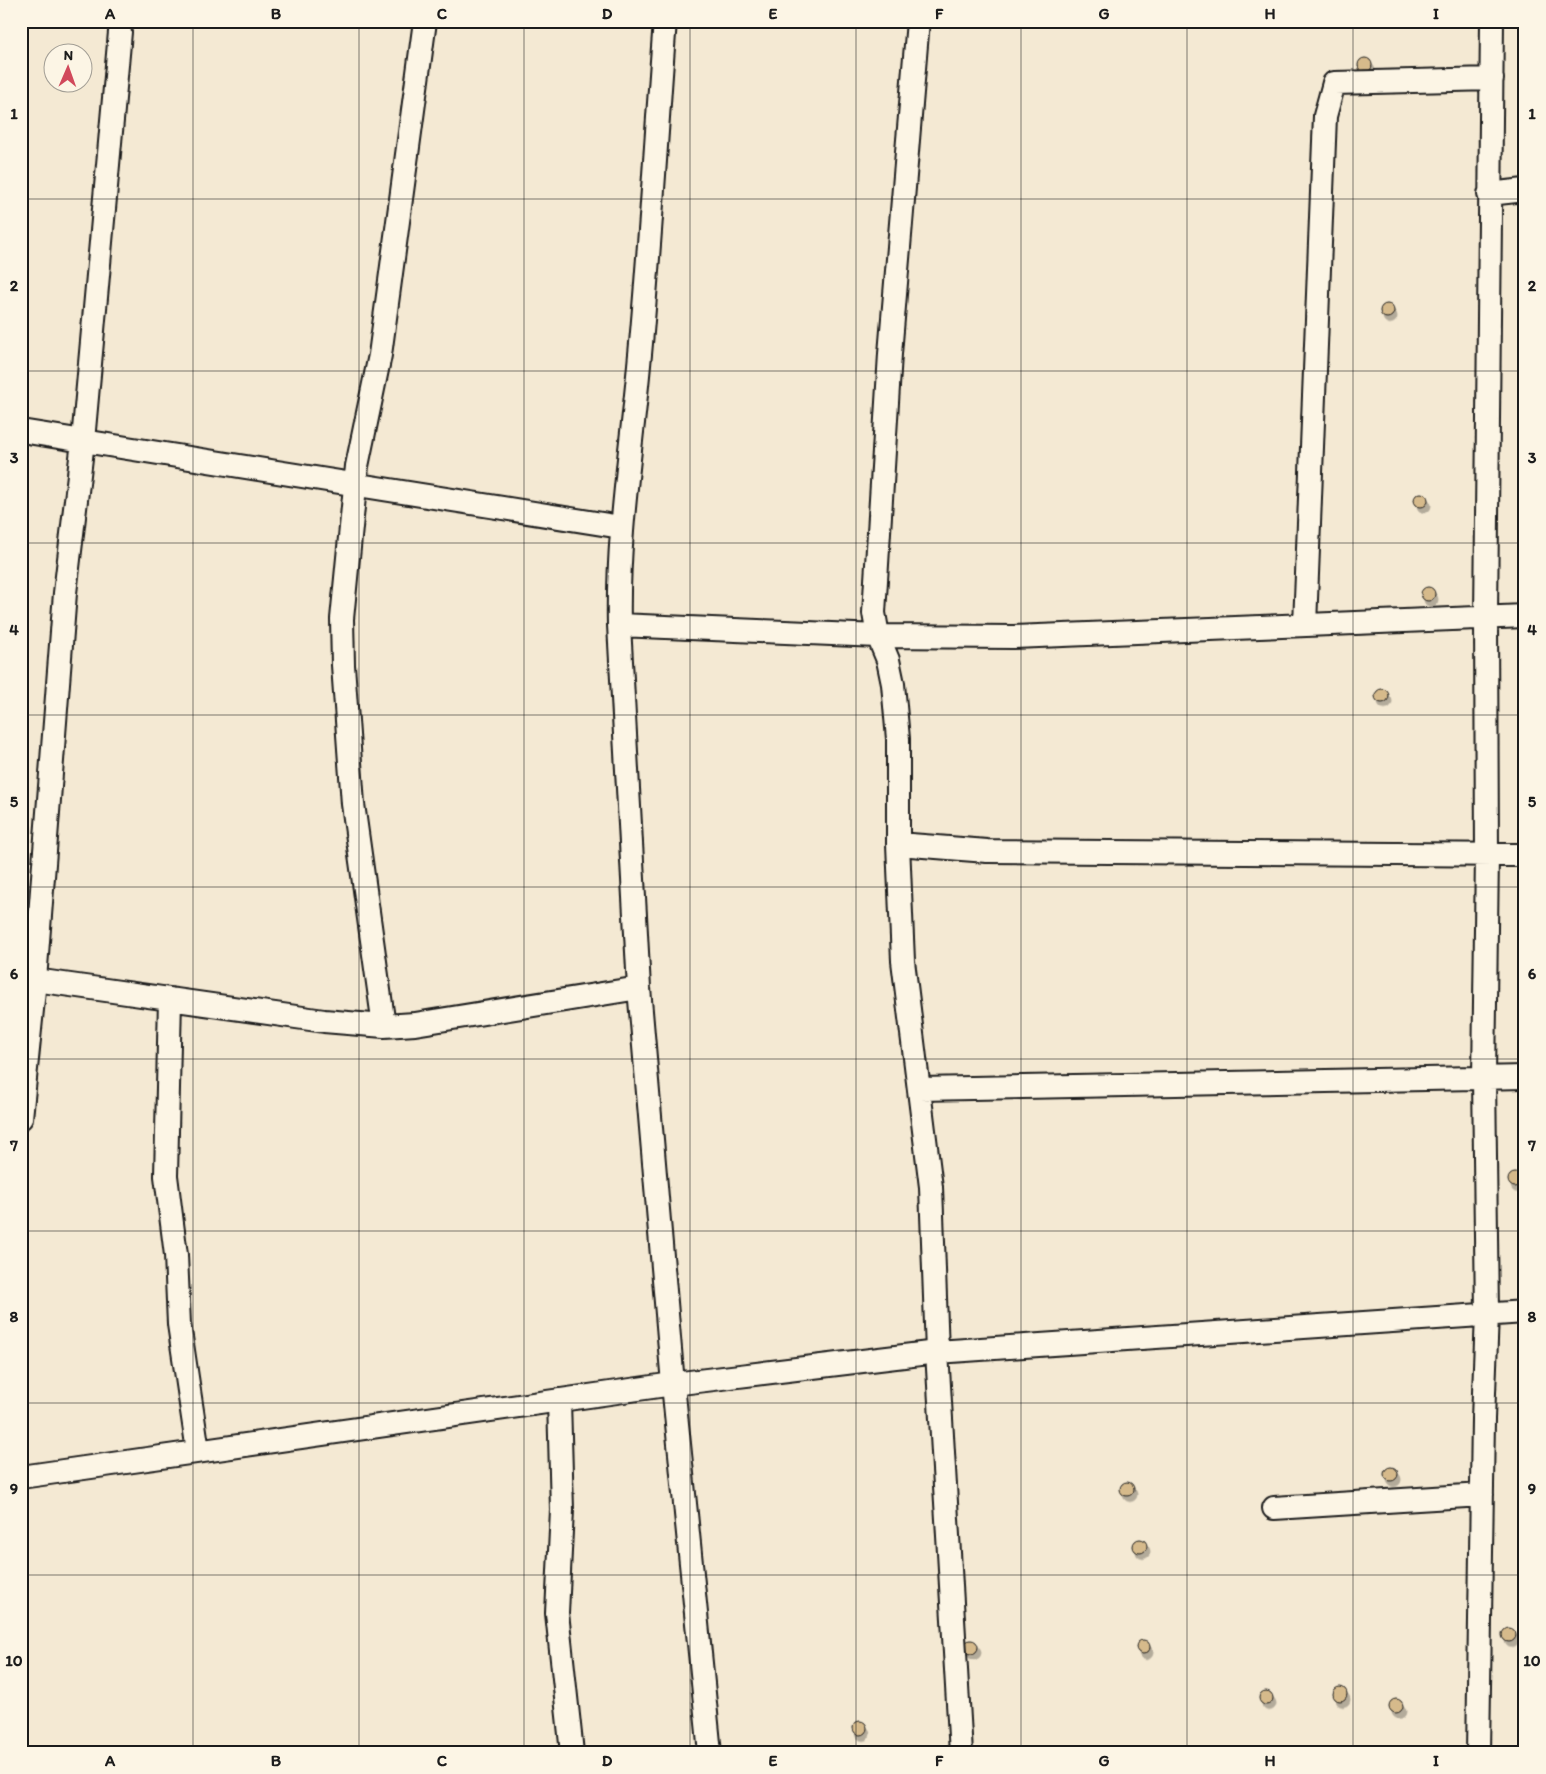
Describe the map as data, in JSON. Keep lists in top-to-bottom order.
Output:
{
  "north": "top",
  "grid": {
    "columns": [
      "A",
      "B",
      "C",
      "D",
      "E",
      "F",
      "G",
      "H",
      "I"
    ],
    "rows": [
      "1",
      "2",
      "3",
      "4",
      "5",
      "6",
      "7",
      "8",
      "9",
      "10"
    ]
  }
}
